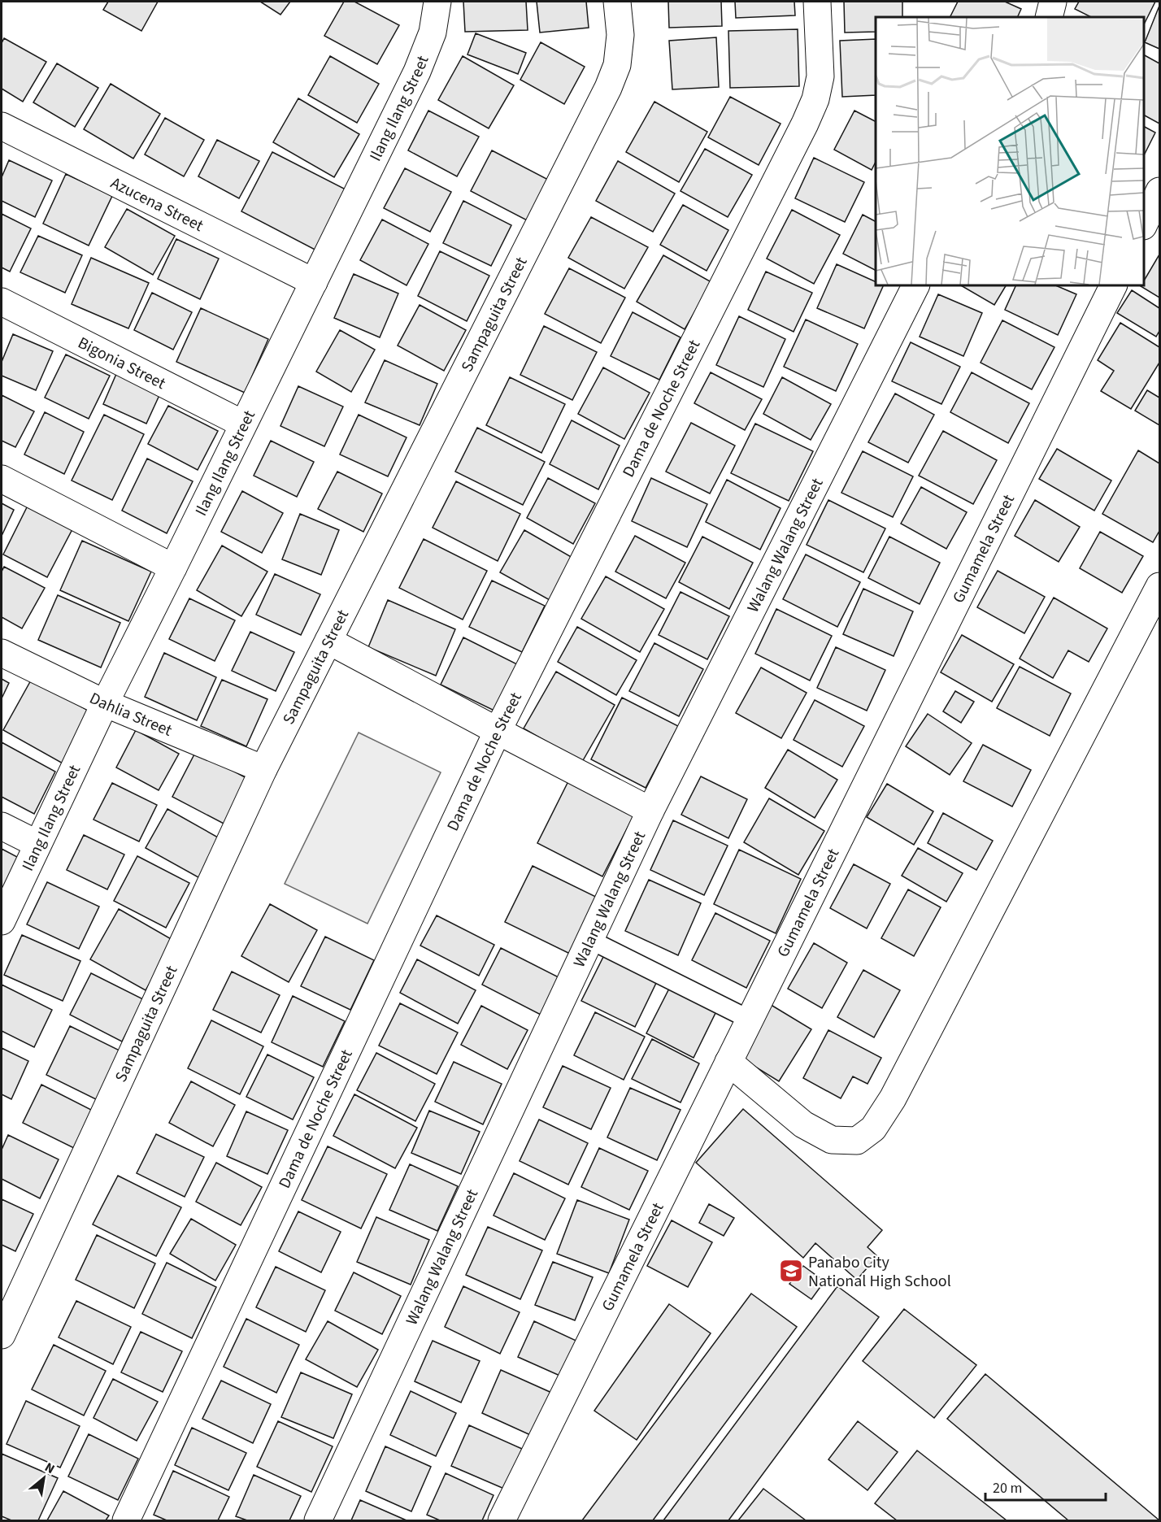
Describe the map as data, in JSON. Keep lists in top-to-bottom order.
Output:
{
  "streets": {
    "street": [
      "Ilang Ilang Street",
      "Azucena Street",
      "Sampaguita Street",
      "Bigonia Street",
      "Dama de Noche Street",
      "Walang Walang Street",
      "Gumamela Street",
      "Dahlia Street"
    ]
  },
  "crossings": [
    ["Ilang Ilang Street", "Azucena Street"],
    ["Ilang Ilang Street", "Bigonia Street"],
    ["Ilang Ilang Street", "Dahlia Street"],
    ["Sampaguita Street", "Dahlia Street"]
  ],
  "places": {
    "school or university": ["Panabo City National High School"]
  },
  "scale_bar": "20 m",
  "north": "top right"
}
